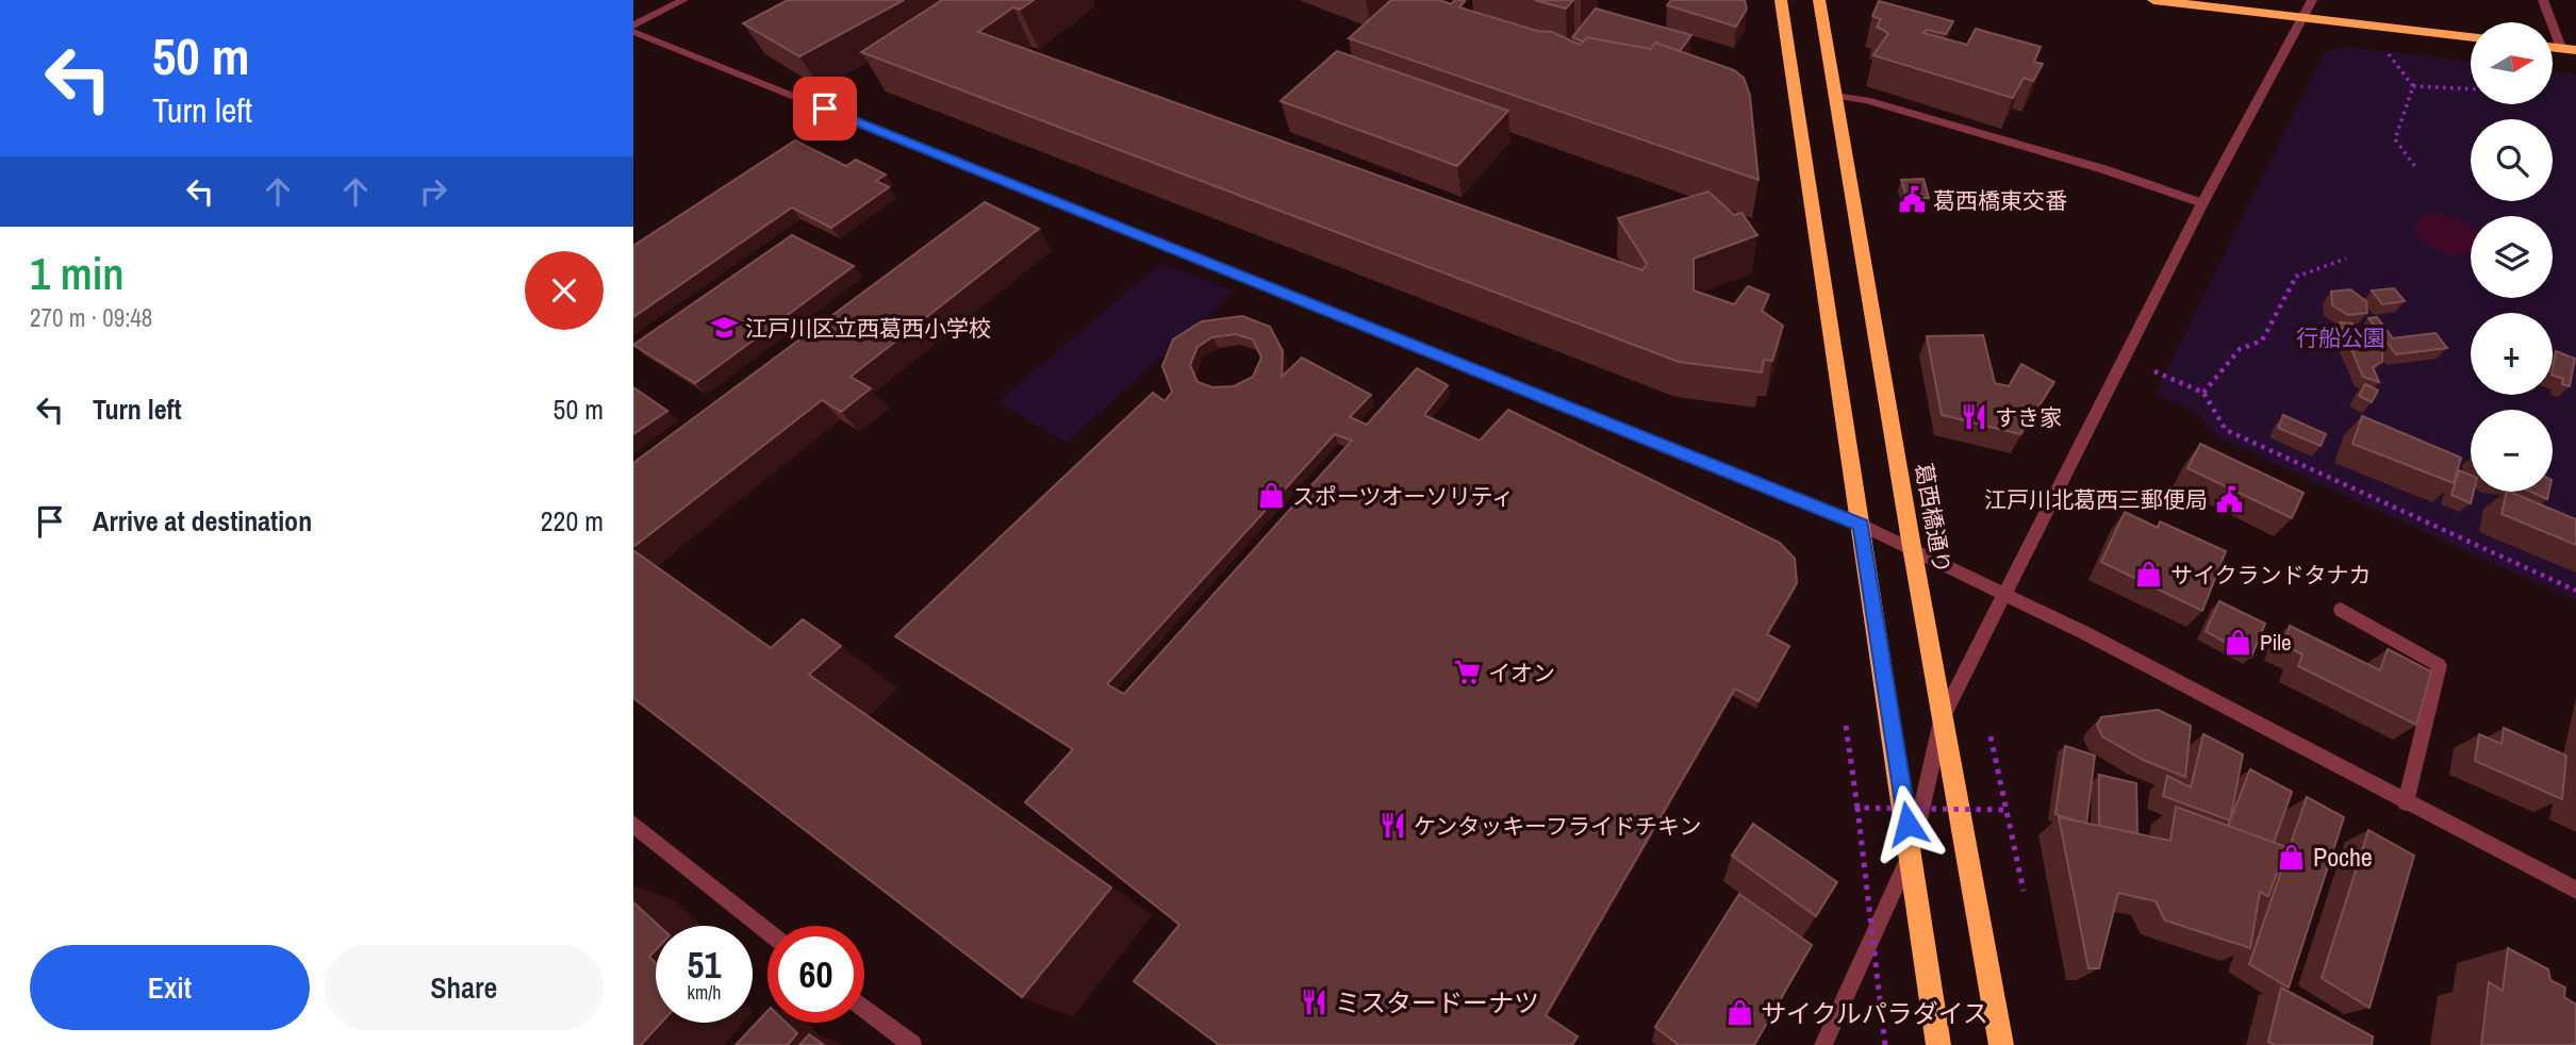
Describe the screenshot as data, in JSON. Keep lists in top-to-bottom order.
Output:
{
  "streets": {
    "main road": ["葛西橋通り"]
  },
  "parks": ["行船公園"],
  "places": {
    "public building": ["葛西橋東交番", "江戸川北葛西三郵便局"],
    "school or university": ["江戸川区立西葛西小学校"],
    "restaurant": ["すき家", "ケンタッキーフライドチキン", "ミスタードーナツ"],
    "shop": [
      "スポーツオーソリティ",
      "サイクランドタナカ",
      "Pile",
      "Poche",
      "サイクルパラダイス"
    ],
    "supermarket": ["イオン"]
  },
  "north": "right",
  "page": {
    "turn": ["50 m", "Turn left"],
    "map_buttons": ["+", "−"],
    "heading": ["1 min", "270 m · 09:48"],
    "list": [
      {
        "name": "Turn left",
        "value": "50 m"
      },
      {
        "name": "Arrive at destination",
        "value": "220 m"
      }
    ],
    "speed": "51 km/h",
    "limit": "60",
    "buttons": ["Exit", "Share"]
  }
}
